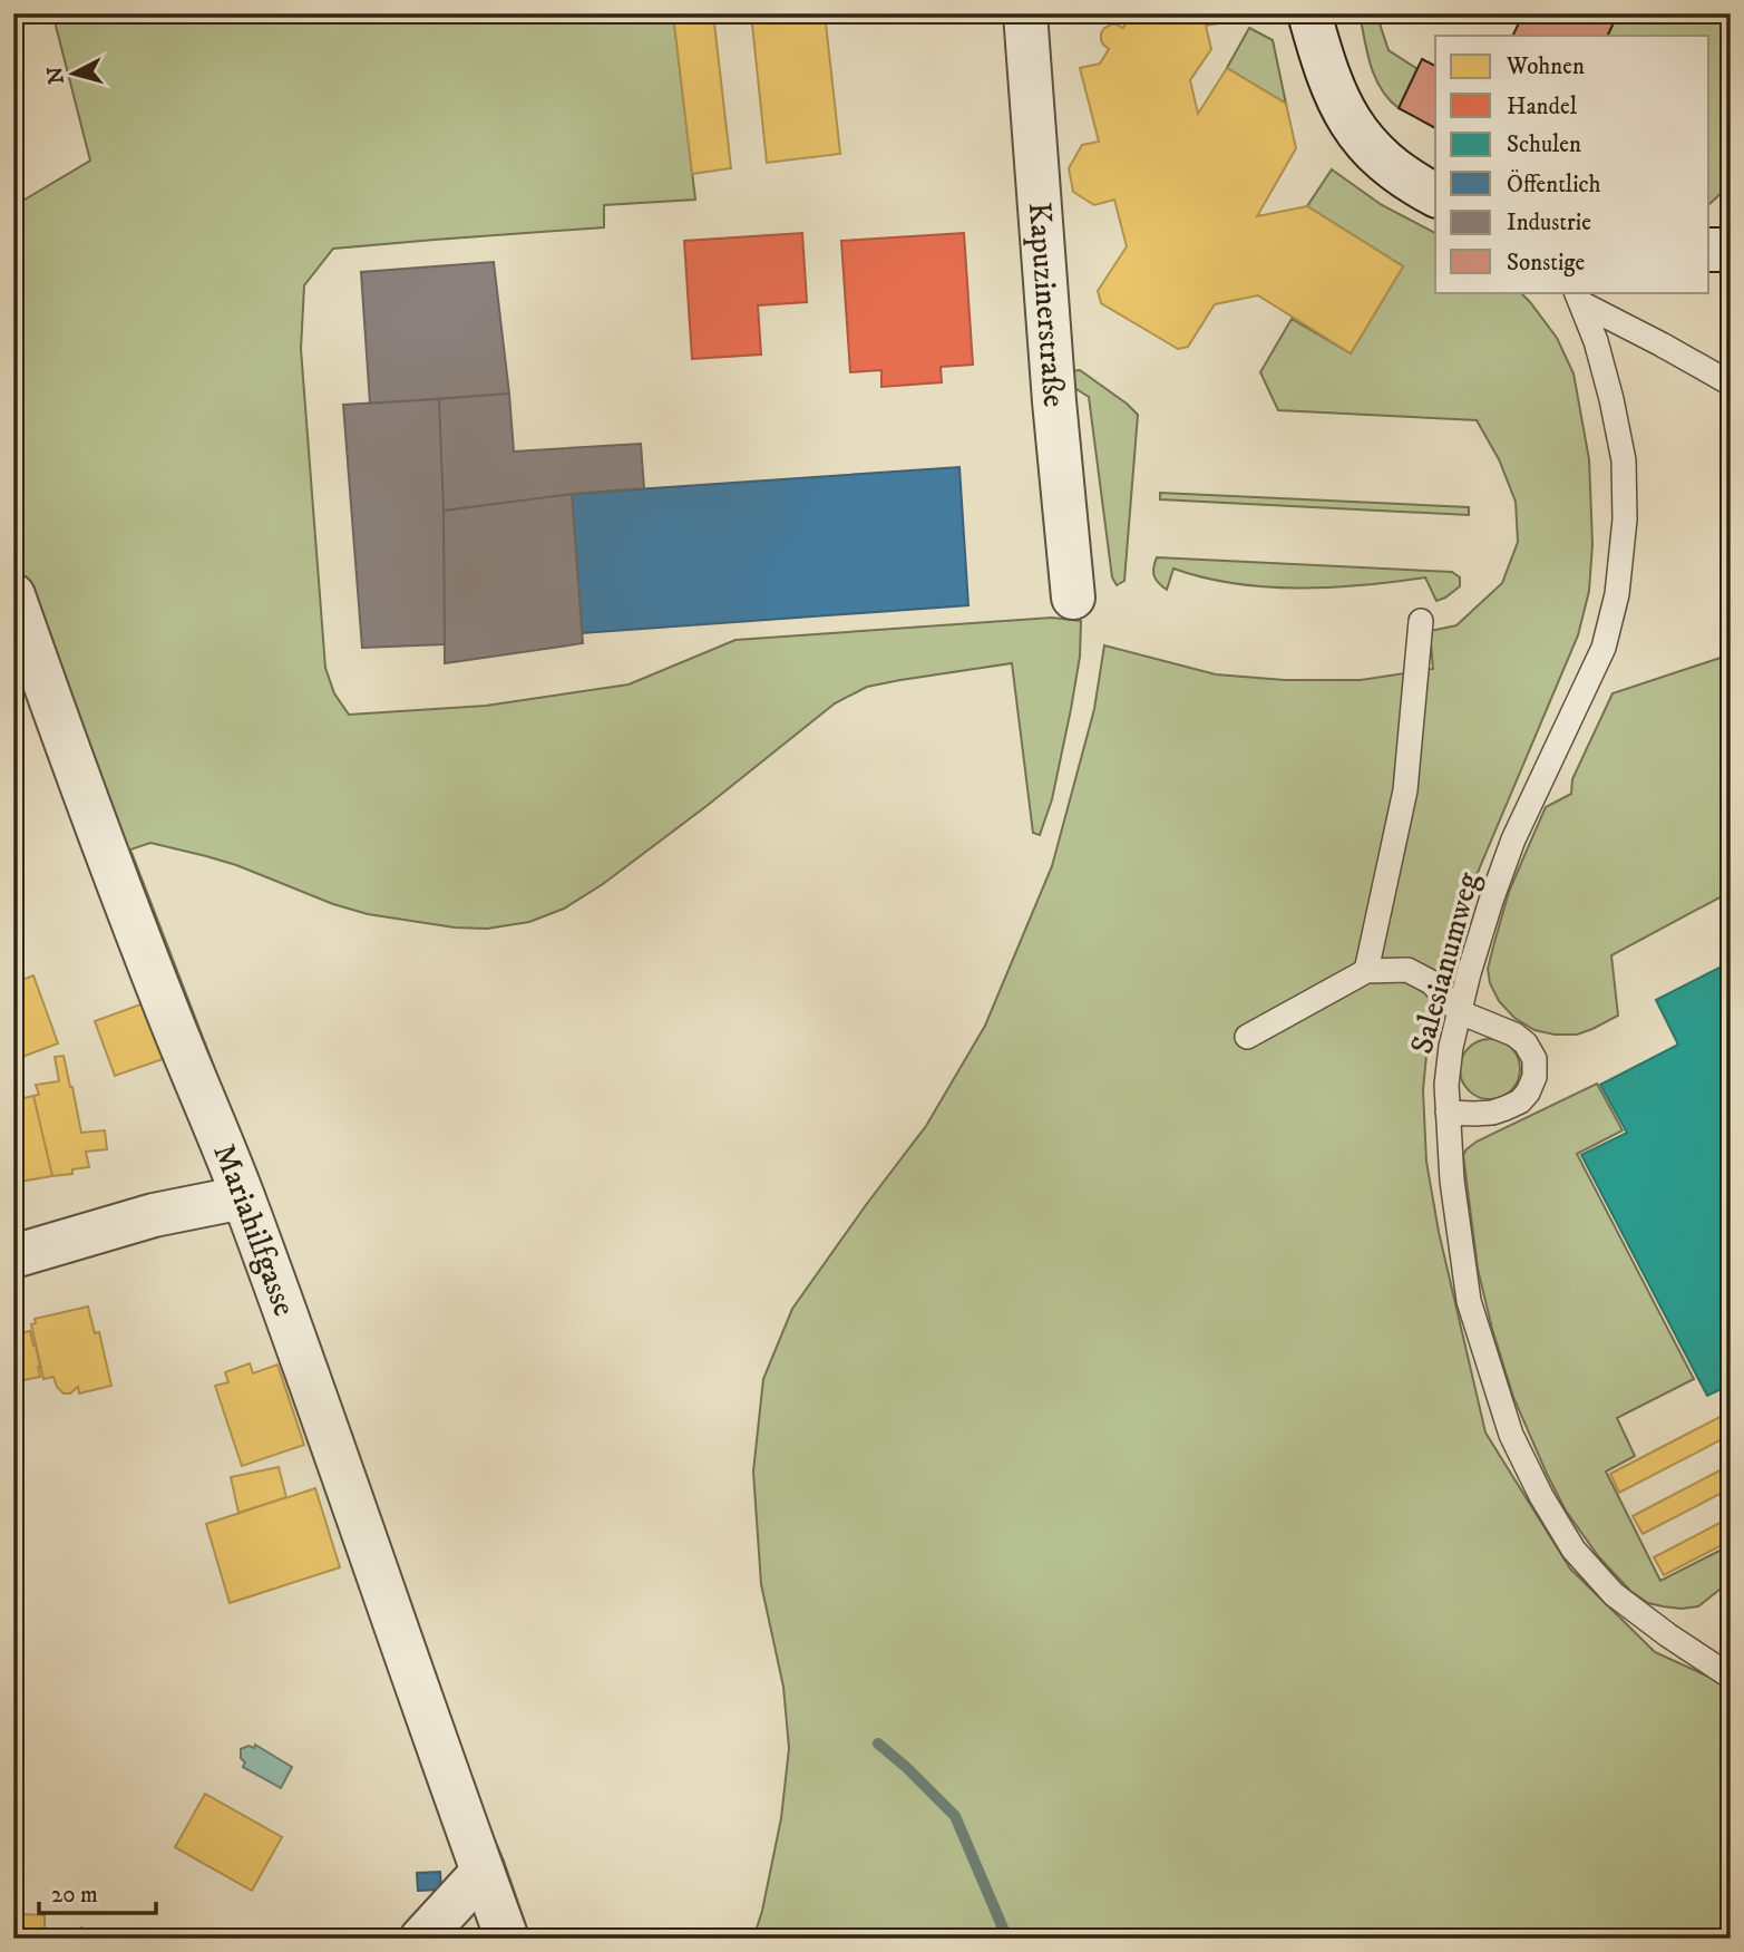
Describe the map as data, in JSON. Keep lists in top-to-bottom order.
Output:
{
  "streets": {
    "street": ["Kapuzinerstraße", "Mariahilfgasse"],
    "lane": ["Salesianumweg"]
  },
  "legend": [
    "Wohnen",
    "Handel",
    "Schulen",
    "Öffentlich",
    "Industrie",
    "Sonstige"
  ],
  "scale_bar": "20 m",
  "north": "left"
}
